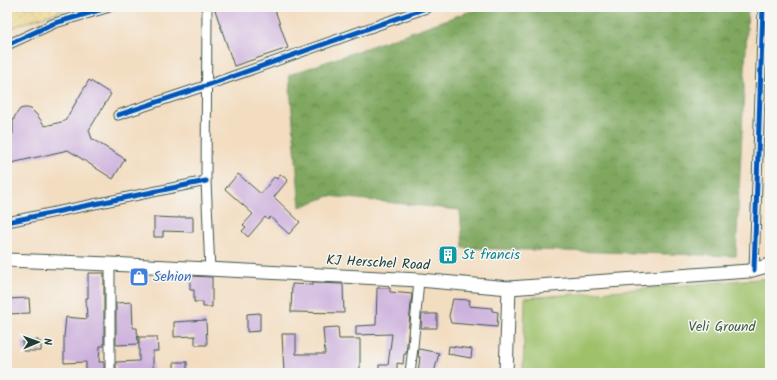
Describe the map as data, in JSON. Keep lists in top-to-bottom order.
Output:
{
  "streets": {
    "main road": ["KJ Herschel Road"]
  },
  "parks": ["Veli Ground"],
  "places": {
    "building": ["St francis"],
    "shop": ["Sehion"]
  },
  "north": "right"
}
